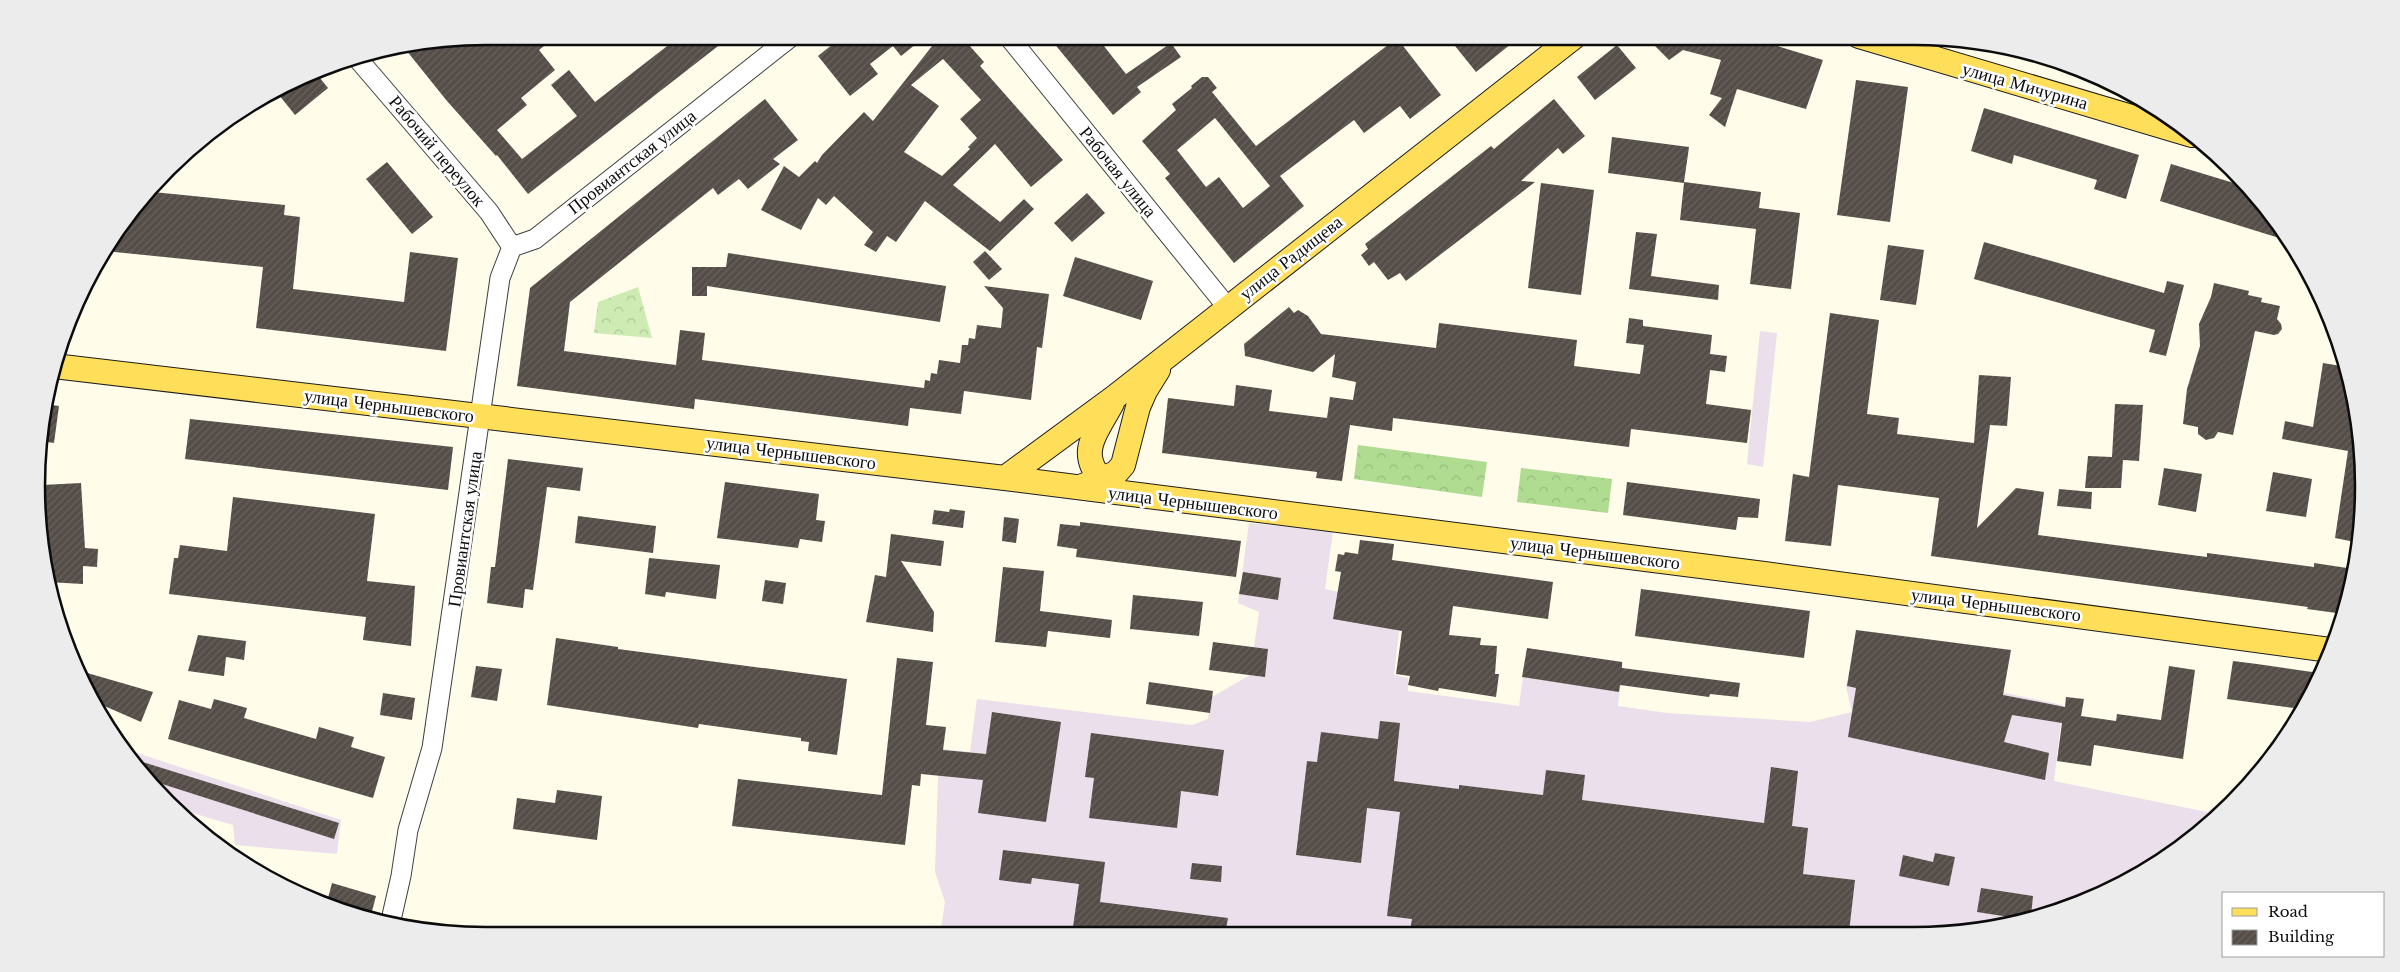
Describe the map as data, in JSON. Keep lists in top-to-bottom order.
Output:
{
  "streets": {
    "main road": ["улица Мичурина", "улица Радищева", "улица Чернышевского"],
    "street": ["Рабочий переулок", "Провиантская улица", "Рабочая улица"]
  },
  "crossings": [
    ["Рабочий переулок", "Провиантская улица"],
    ["Провиантская улица", "улица Чернышевского"],
    ["Рабочая улица", "улица Радищева"],
    ["улица Радищева", "улица Чернышевского"]
  ],
  "legend": ["Road", "Building"]
}
